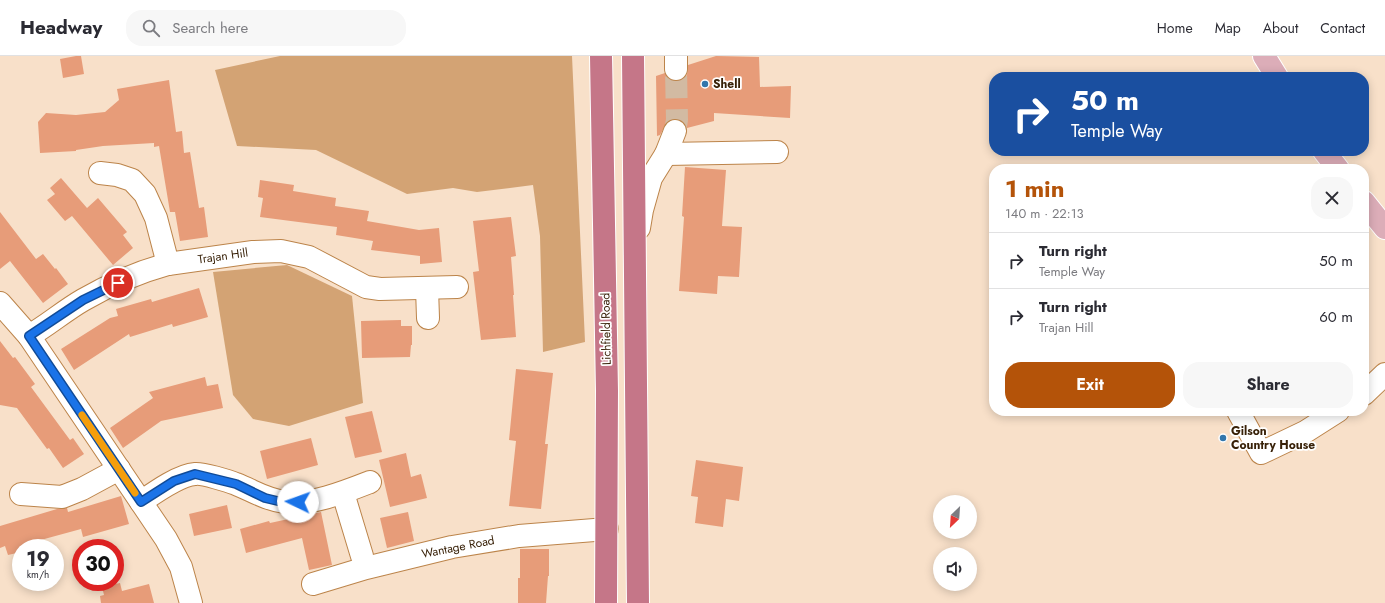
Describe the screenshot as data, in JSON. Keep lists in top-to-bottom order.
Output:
{
  "streets": {
    "highway": ["Lichfield Road"],
    "street": ["Trajan Hill", "Wantage Road"]
  },
  "crossings": [
    ["Lichfield Road", "Wantage Road"]
  ],
  "places": ["Shell", "Gilson Country House"],
  "north": "bottom left",
  "page": {
    "header": "Headway",
    "search": "Search here",
    "nav": [
      "Home",
      "Map",
      "About",
      "Contact"
    ],
    "turn": ["50 m", "Temple Way"],
    "heading": ["1 min", "140 m · 22:13"],
    "list": [
      {
        "name": "Turn right",
        "note": "Temple Way",
        "value": "50 m"
      },
      {
        "name": "Turn right",
        "note": "Trajan Hill",
        "value": "60 m"
      }
    ],
    "buttons": ["Exit", "Share"],
    "speed": "19 km/h",
    "limit": "30"
  }
}
